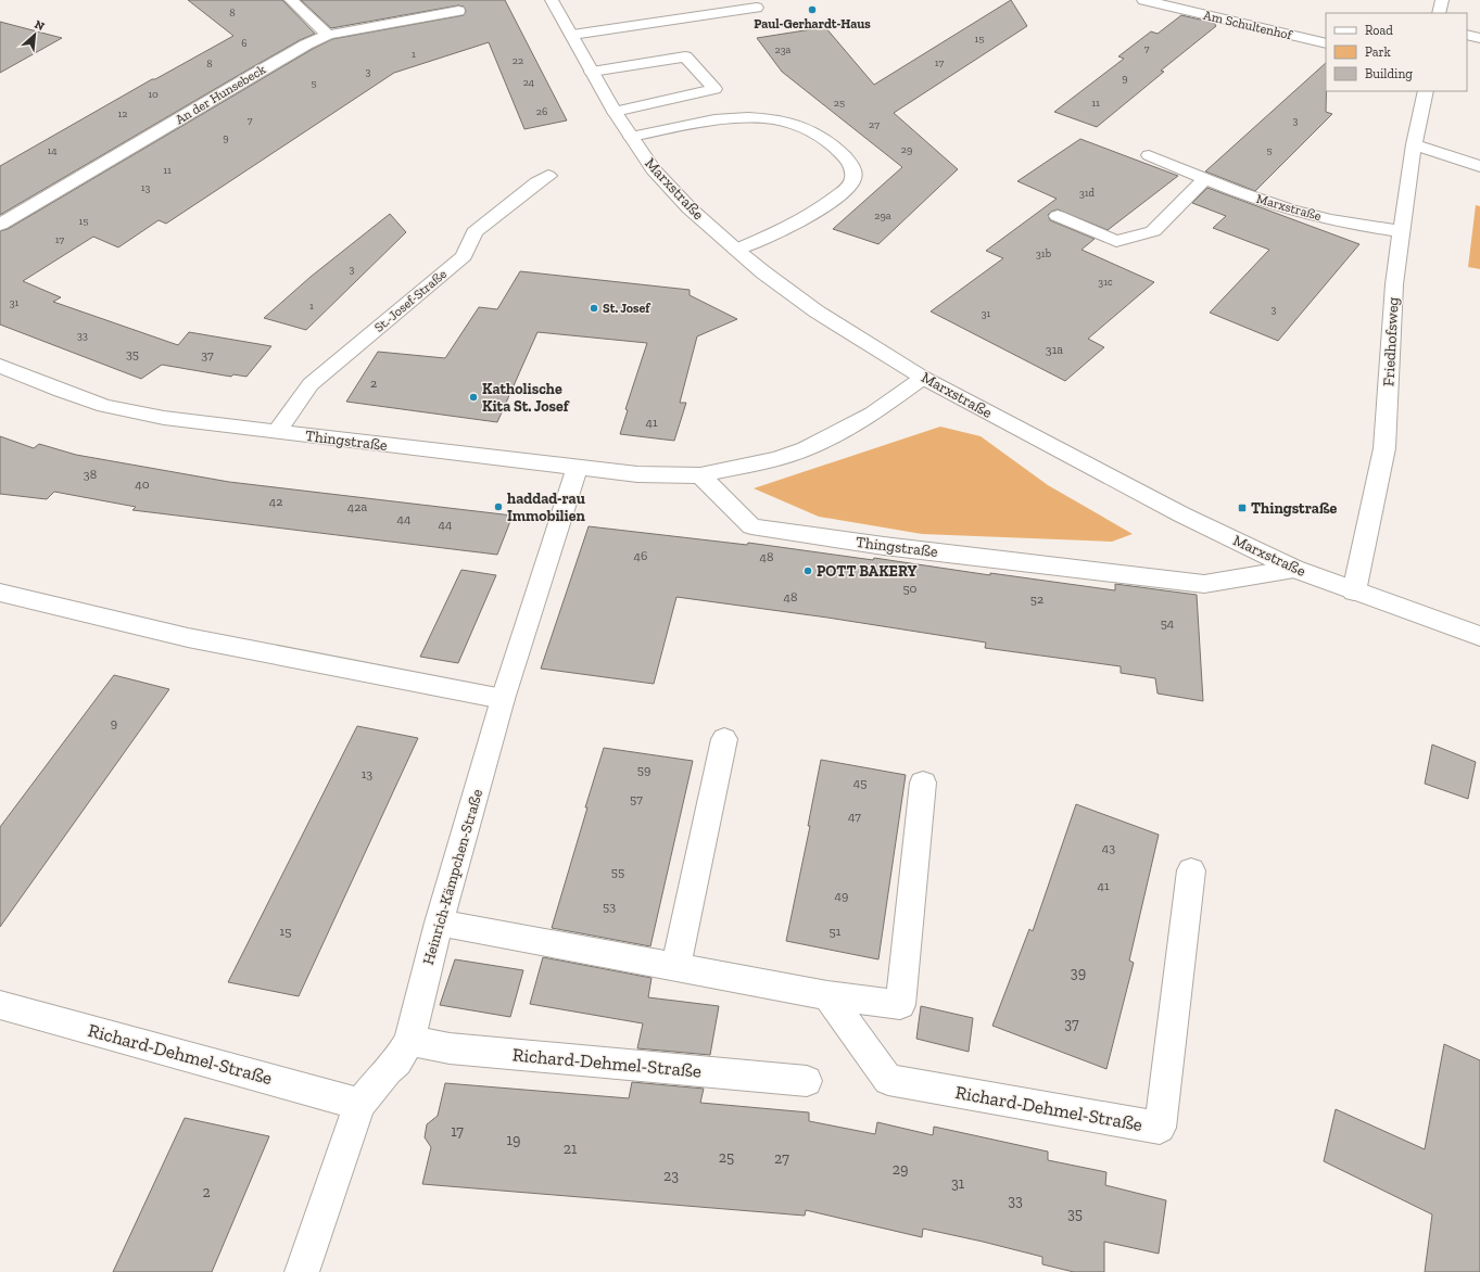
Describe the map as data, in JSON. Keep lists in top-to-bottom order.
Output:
{
  "streets": {
    "street": [
      "Am Schultenhof",
      "An der Hunsebeck",
      "Marxstraße",
      "St.-Josef-Straße",
      "Friedhofsweg",
      "Thingstraße",
      "Heinrich-Kämpchen-Straße",
      "Richard-Dehmel-Straße"
    ]
  },
  "crossings": [
    ["Marxstraße", "Friedhofsweg"],
    ["Marxstraße", "Thingstraße"],
    ["St.-Josef-Straße", "Thingstraße"],
    ["Thingstraße", "Heinrich-Kämpchen-Straße"],
    ["Heinrich-Kämpchen-Straße", "Richard-Dehmel-Straße"]
  ],
  "places": {
    "other": [
      "Paul-Gerhardt-Haus",
      "St. Josef",
      "Katholische Kita St. Josef",
      "haddad-rau Immobilien",
      "POTT BAKERY"
    ],
    "transit": ["Thingstraße"]
  },
  "house_numbers": [
    "8",
    "15",
    "6",
    "7",
    "23a",
    "1",
    "22",
    "17",
    "8",
    "3",
    "9",
    "24",
    "5",
    "10",
    "25",
    "11",
    "26",
    "12",
    "7",
    "3",
    "27",
    "9",
    "29",
    "14",
    "5",
    "11",
    "13",
    "31d",
    "29a",
    "15",
    "17",
    "31b",
    "3",
    "31c",
    "31",
    "1",
    "3",
    "31",
    "33",
    "31a",
    "35",
    "37",
    "2",
    "41",
    "38",
    "40",
    "42",
    "42a",
    "44",
    "44",
    "46",
    "48",
    "50",
    "48",
    "52",
    "54",
    "9",
    "59",
    "13",
    "45",
    "57",
    "47",
    "43",
    "55",
    "41",
    "49",
    "53",
    "15",
    "51",
    "39",
    "37",
    "17",
    "19",
    "21",
    "25",
    "27",
    "29",
    "23",
    "31",
    "2",
    "33",
    "35"
  ],
  "legend": ["Road", "Park", "Building"],
  "north": "top right"
}
